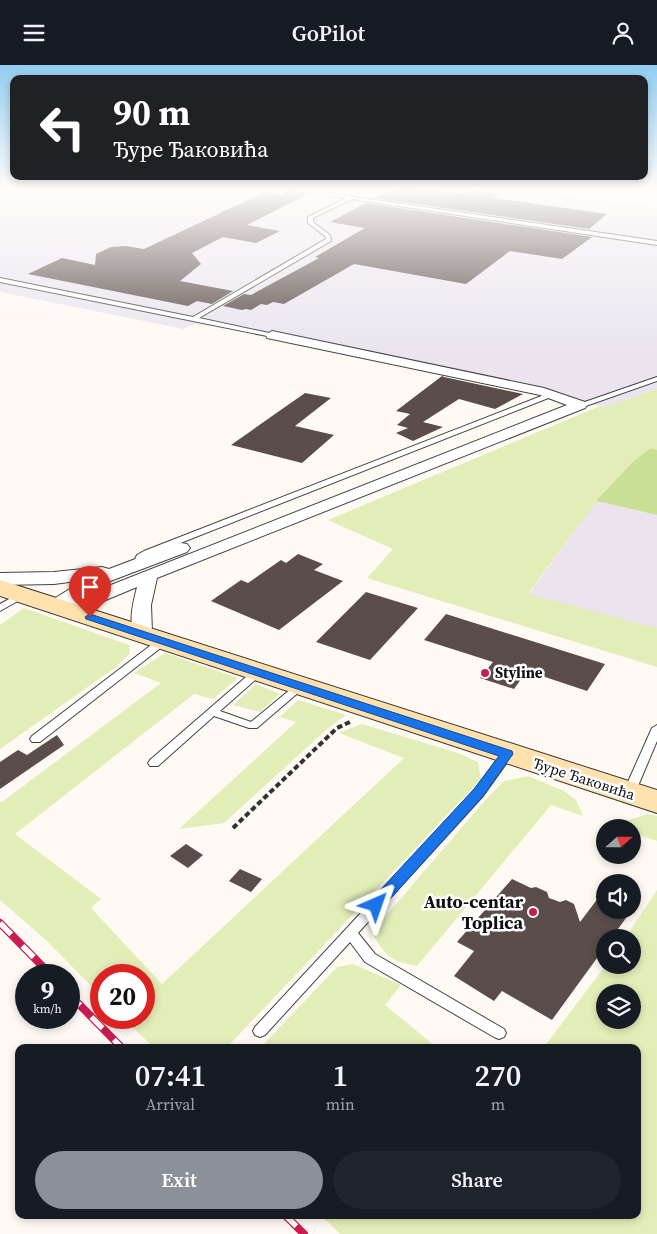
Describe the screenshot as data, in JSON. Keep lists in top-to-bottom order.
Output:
{
  "streets": {
    "street": ["Ђуре Ђаковића"]
  },
  "places": ["Styline", "Auto-centar Toplica"],
  "north": "right",
  "page": {
    "header": "GoPilot",
    "turn": ["90 m", "Ђуре Ђаковића"],
    "speed": "9 km/h",
    "limit": "20",
    "eta": [
      "07:41",
      "Arrival",
      "1",
      "min",
      "270",
      "m"
    ],
    "buttons": ["Exit", "Share"]
  }
}
